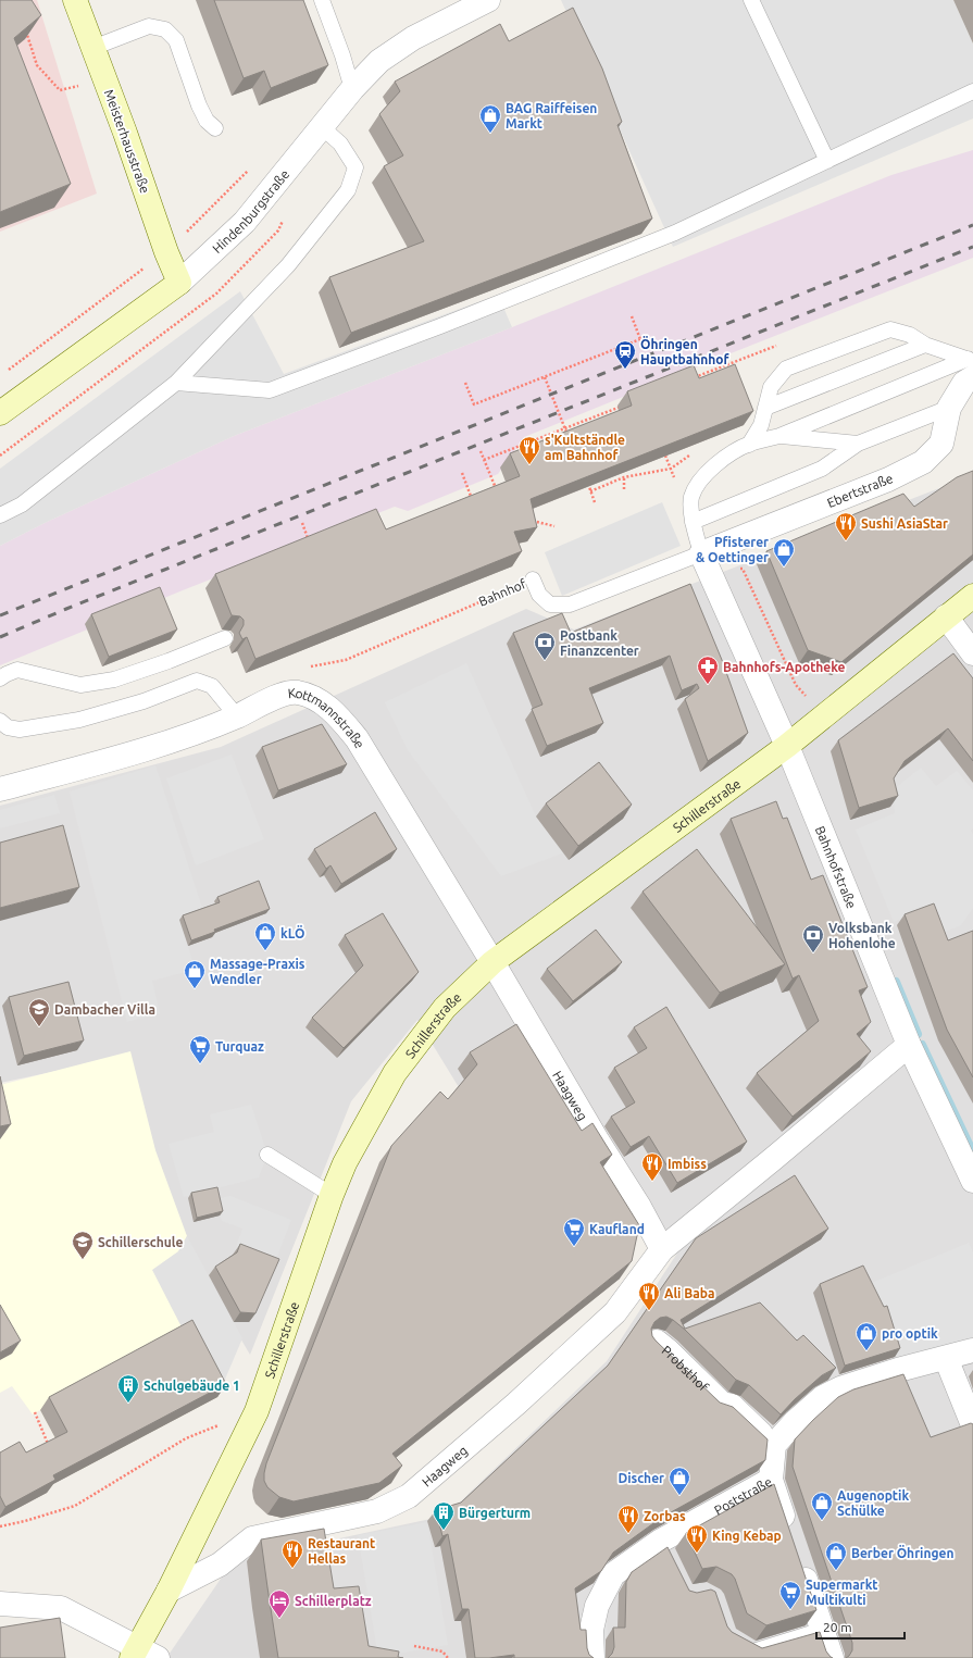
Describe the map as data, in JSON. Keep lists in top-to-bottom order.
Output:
{
  "streets": {
    "main road": ["Meisterhausstraße", "Hindenburgstraße", "Schillerstraße"],
    "street": [
      "Ebertstraße",
      "Kottmannstraße",
      "Bahnhofstraße",
      "Haagweg",
      "Probsthof",
      "Poststraße"
    ],
    "lane": ["Bahnhof"]
  },
  "crossings": [
    ["Meisterhausstraße", "Hindenburgstraße"],
    ["Ebertstraße", "Bahnhof"],
    ["Ebertstraße", "Bahnhofstraße"],
    ["Bahnhof", "Bahnhofstraße"],
    ["Kottmannstraße", "Schillerstraße"],
    ["Kottmannstraße", "Haagweg"],
    ["Schillerstraße", "Bahnhofstraße"],
    ["Schillerstraße", "Haagweg"],
    ["Bahnhofstraße", "Haagweg"],
    ["Probsthof", "Poststraße"]
  ],
  "places": {
    "shop": [
      "BAG Raiffeisen Markt",
      "Pfisterer & Oettinger",
      "kLÖ",
      "Massage-Praxis Wendler",
      "pro optik",
      "Discher",
      "Augenoptik Schülke",
      "Berber Öhringen"
    ],
    "station": ["Öhringen Hauptbahnhof"],
    "restaurant": [
      "s'Kultständle am Bahnhof",
      "Sushi AsiaStar",
      "Imbiss",
      "Ali Baba",
      "Zorbas",
      "King Kebap",
      "Restaurant Hellas"
    ],
    "bank": ["Postbank Finanzcenter", "Volksbank Hohenlohe"],
    "pharmacy": ["Bahnhofs-Apotheke"],
    "school or university": ["Dambacher Villa", "Schillerschule"],
    "supermarket": ["Turquaz", "Kaufland", "Supermarkt Multikulti"],
    "building": ["Schulgebäude 1", "Bürgerturm"],
    "hotel": ["Schillerplatz"]
  },
  "scale_bar": "20 m"
}
